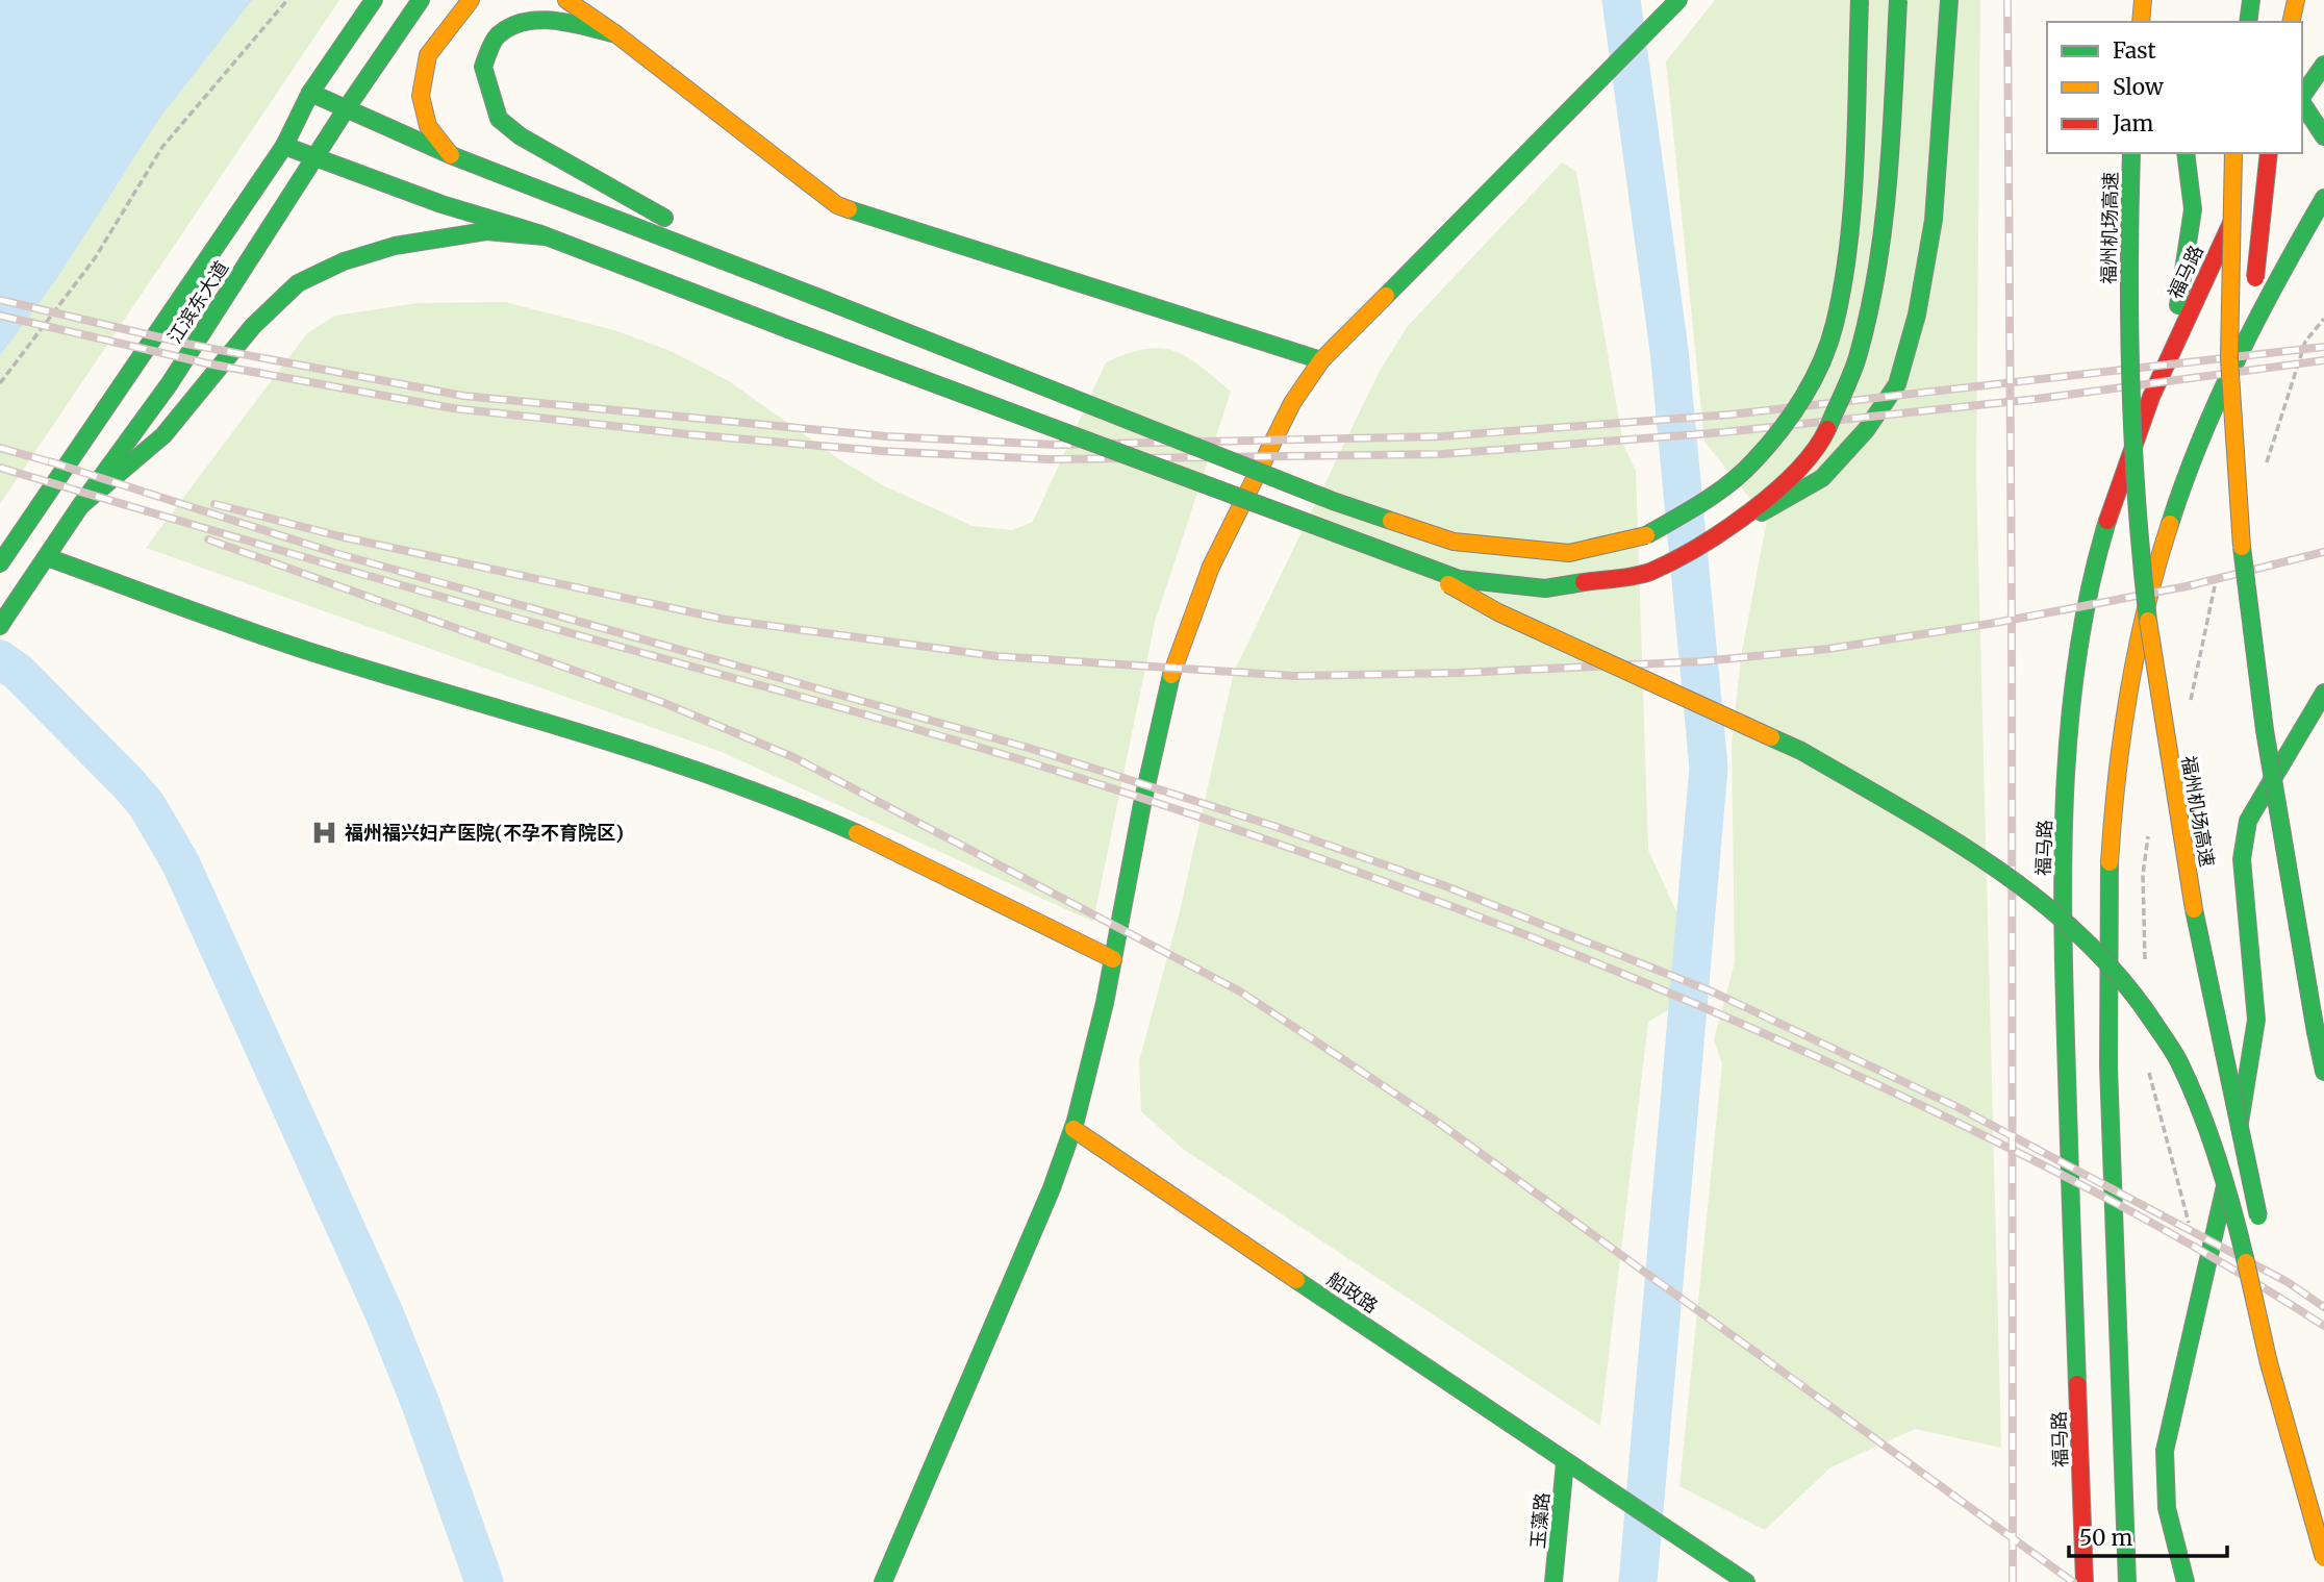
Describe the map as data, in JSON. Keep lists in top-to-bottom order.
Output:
{
  "streets": {
    "main road": [
      "福州机场高速",
      "福马路",
      "江滨东大道",
      "船政路",
      "玉藻路"
    ]
  },
  "crossings": [
    ["船政路", "玉藻路"]
  ],
  "places": {
    "hospital": ["福州福兴妇产医院(不孕不育院区)"]
  },
  "legend": ["Fast", "Slow", "Jam"],
  "scale_bar": "50 m"
}
